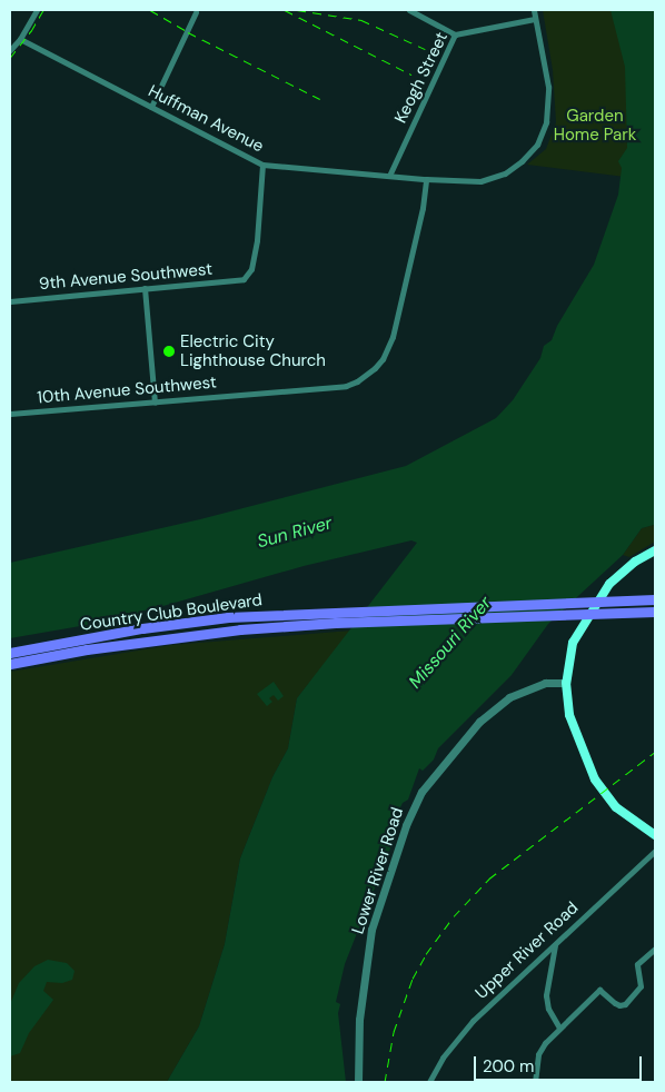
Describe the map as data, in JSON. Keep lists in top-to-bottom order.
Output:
{
  "streets": {
    "highway": ["Country Club Boulevard"],
    "street": [
      "Keogh Street",
      "Huffman Avenue",
      "9th Avenue Southwest",
      "10th Avenue Southwest",
      "Lower River Road",
      "Upper River Road"
    ]
  },
  "crossings": [
    ["Keogh Street", "Huffman Avenue"],
    ["Huffman Avenue", "9th Avenue Southwest"],
    ["Huffman Avenue", "10th Avenue Southwest"]
  ],
  "water": ["Sun River", "Missouri River"],
  "parks": ["Garden Home Park"],
  "places": ["Electric City Lighthouse Church"],
  "scale_bar": "200 m"
}
